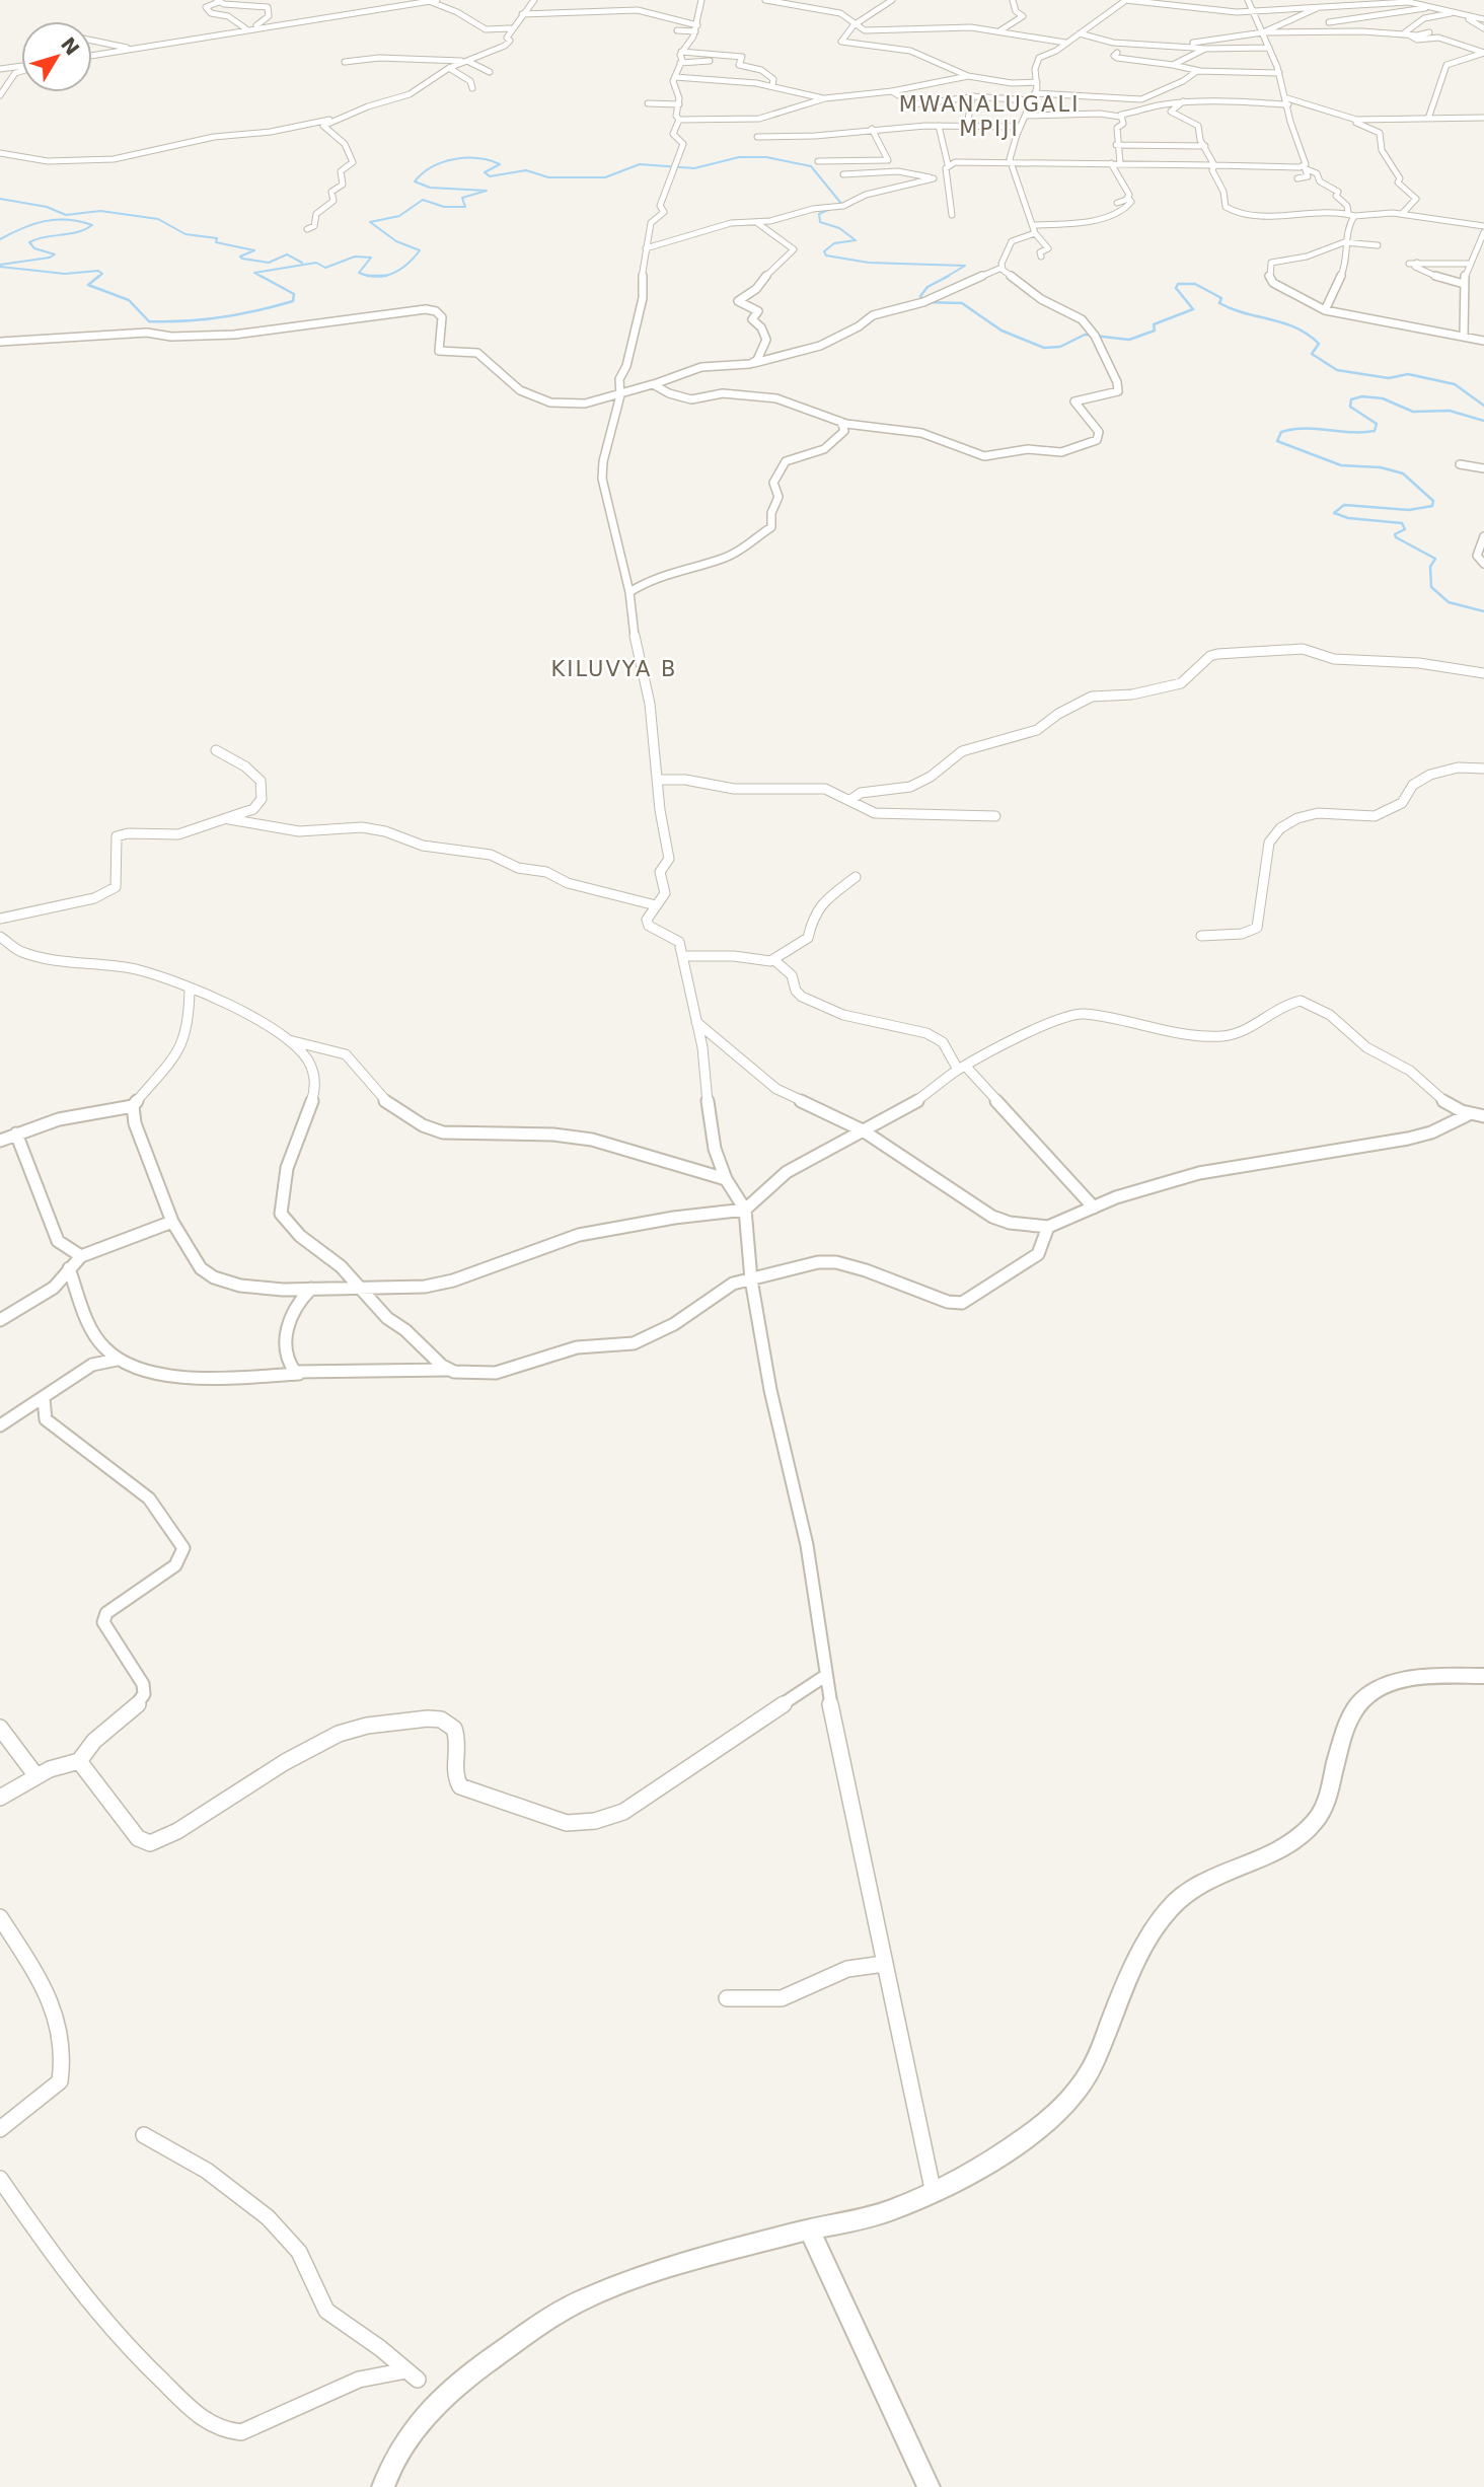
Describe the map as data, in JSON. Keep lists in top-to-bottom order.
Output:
{
  "districts": ["MWANALUGALI MPIJI", "KILUVYA B"],
  "north": "top right"
}
